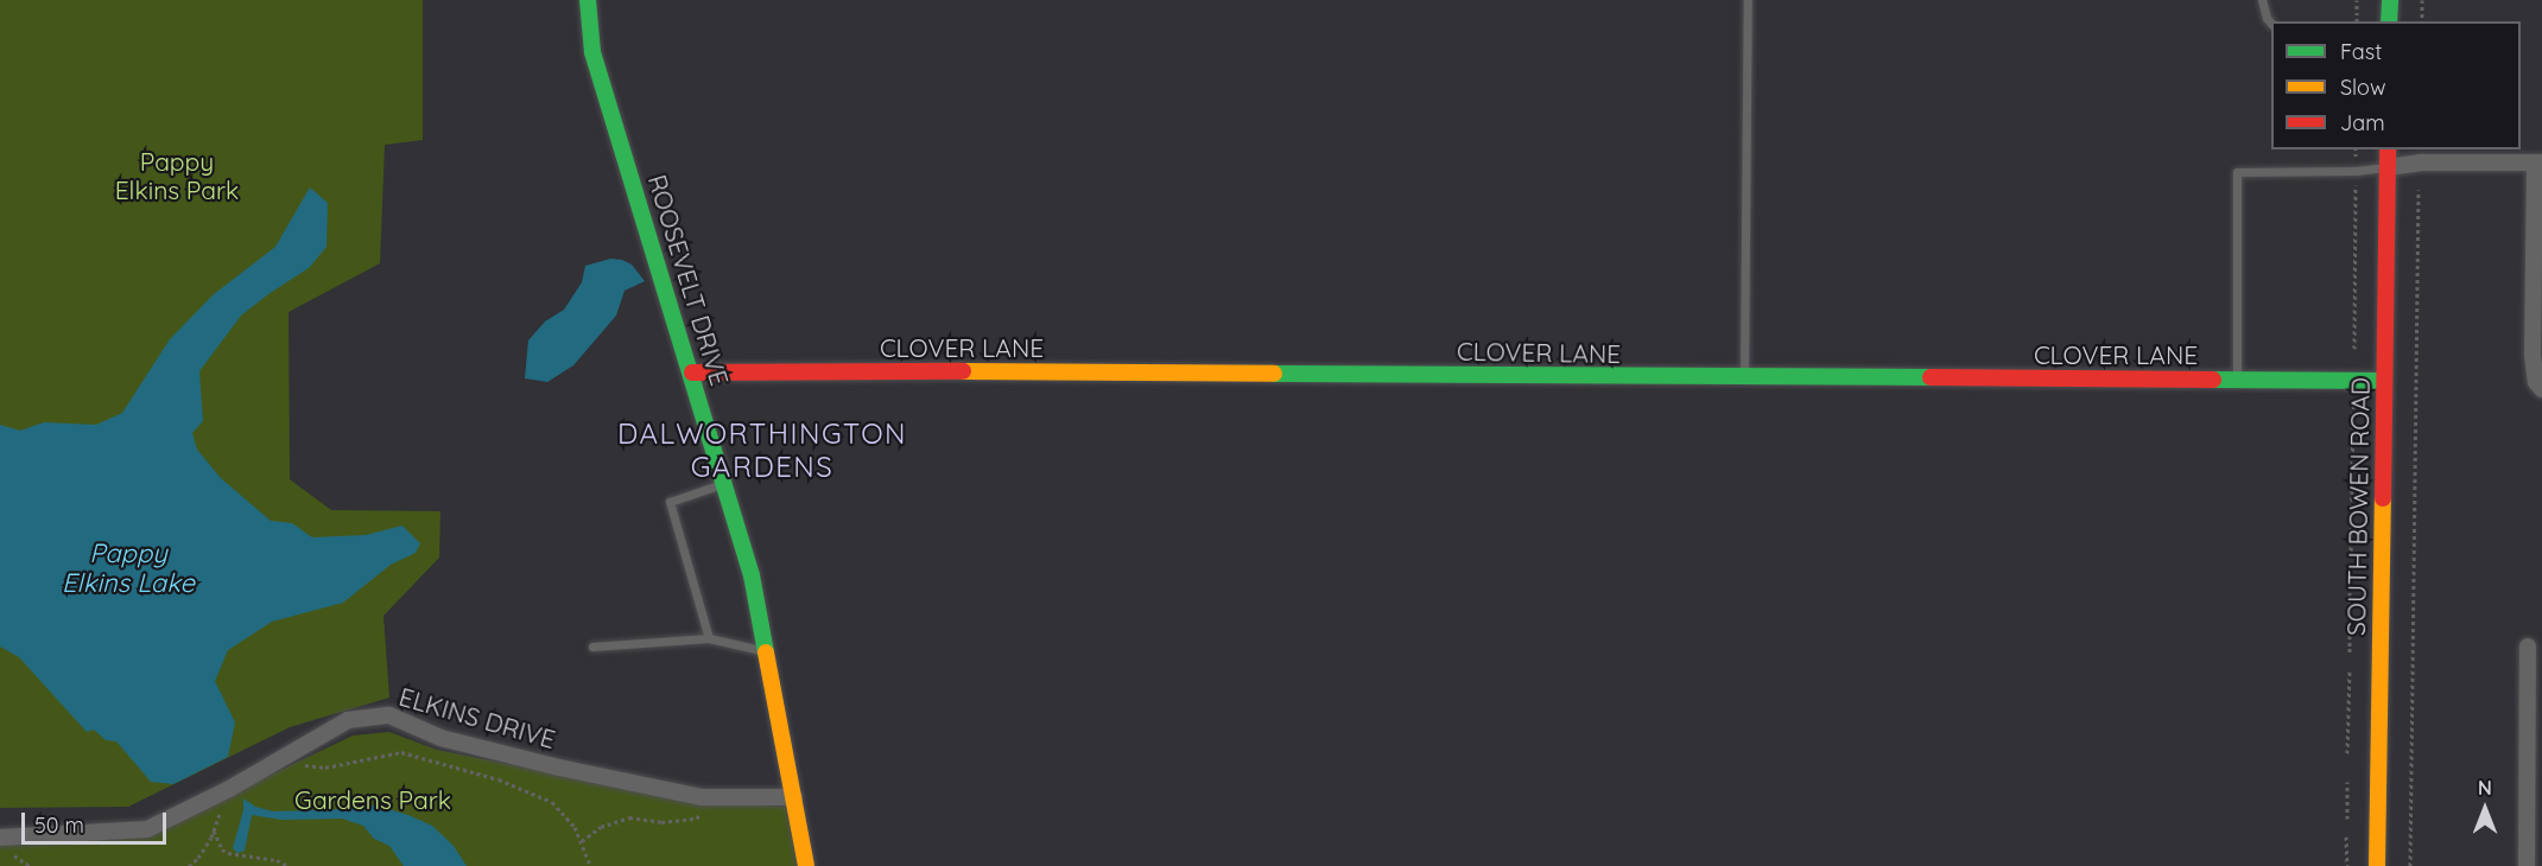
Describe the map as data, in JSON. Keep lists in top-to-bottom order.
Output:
{
  "streets": {
    "street": [
      "ROOSEVELT DRIVE",
      "CLOVER LANE",
      "SOUTH BOWEN ROAD",
      "ELKINS DRIVE"
    ]
  },
  "crossings": [
    ["ROOSEVELT DRIVE", "CLOVER LANE"],
    ["ROOSEVELT DRIVE", "ELKINS DRIVE"],
    ["CLOVER LANE", "SOUTH BOWEN ROAD"]
  ],
  "districts": ["DALWORTHINGTON GARDENS"],
  "water": ["Pappy Elkins Lake"],
  "parks": ["Pappy Elkins Park", "Gardens Park"],
  "legend": ["Fast", "Slow", "Jam"],
  "scale_bar": "50 m",
  "north": "top"
}
